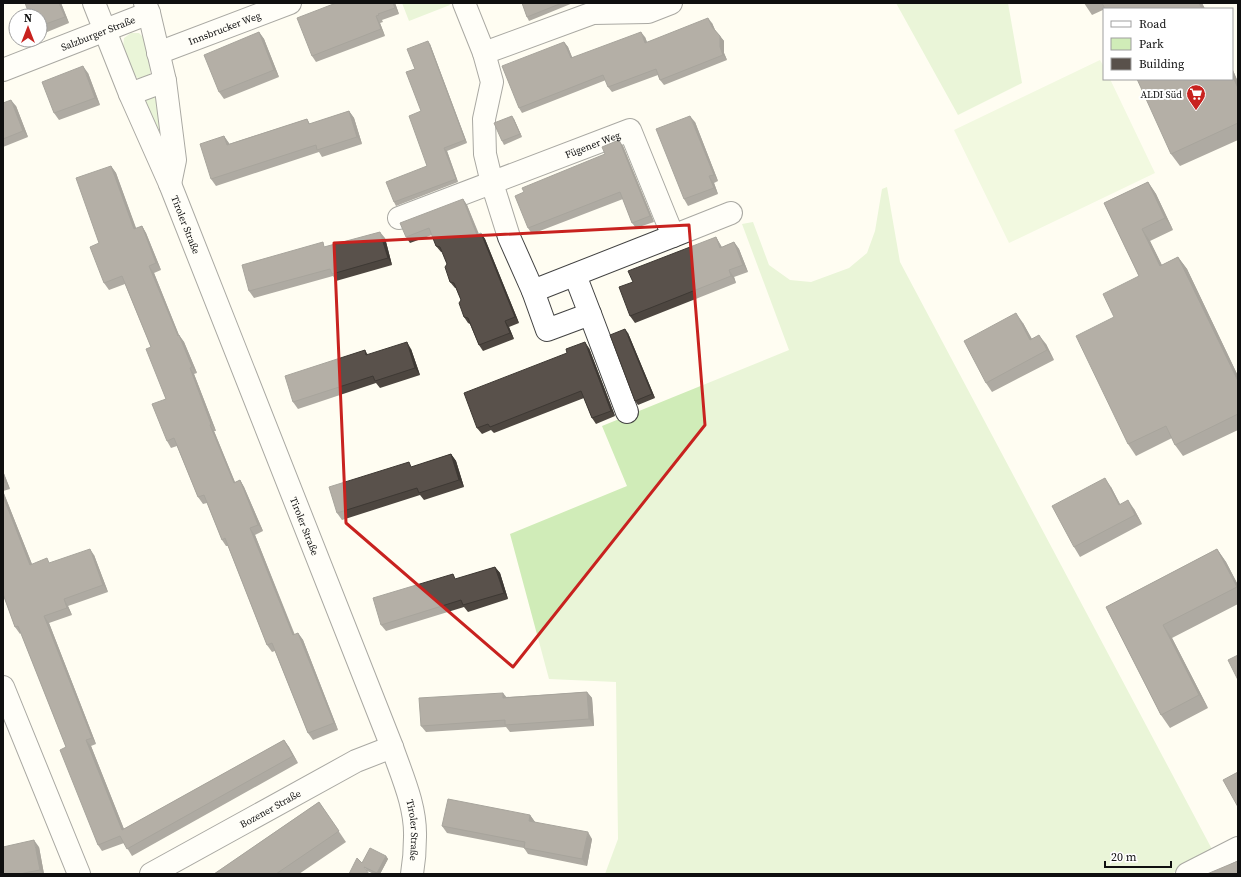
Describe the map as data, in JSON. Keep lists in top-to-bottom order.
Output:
{
  "streets": {
    "street": [
      "Innsbrucker Weg",
      "Salzburger Straße",
      "Fügener Weg",
      "Tiroler Straße",
      "Bozener Straße"
    ]
  },
  "crossings": [
    ["Innsbrucker Weg", "Tiroler Straße"],
    ["Salzburger Straße", "Tiroler Straße"],
    ["Tiroler Straße", "Bozener Straße"]
  ],
  "places": {
    "supermarket": ["ALDI Süd"]
  },
  "legend": ["Road", "Park", "Building"],
  "scale_bar": "20 m",
  "north": "top"
}
